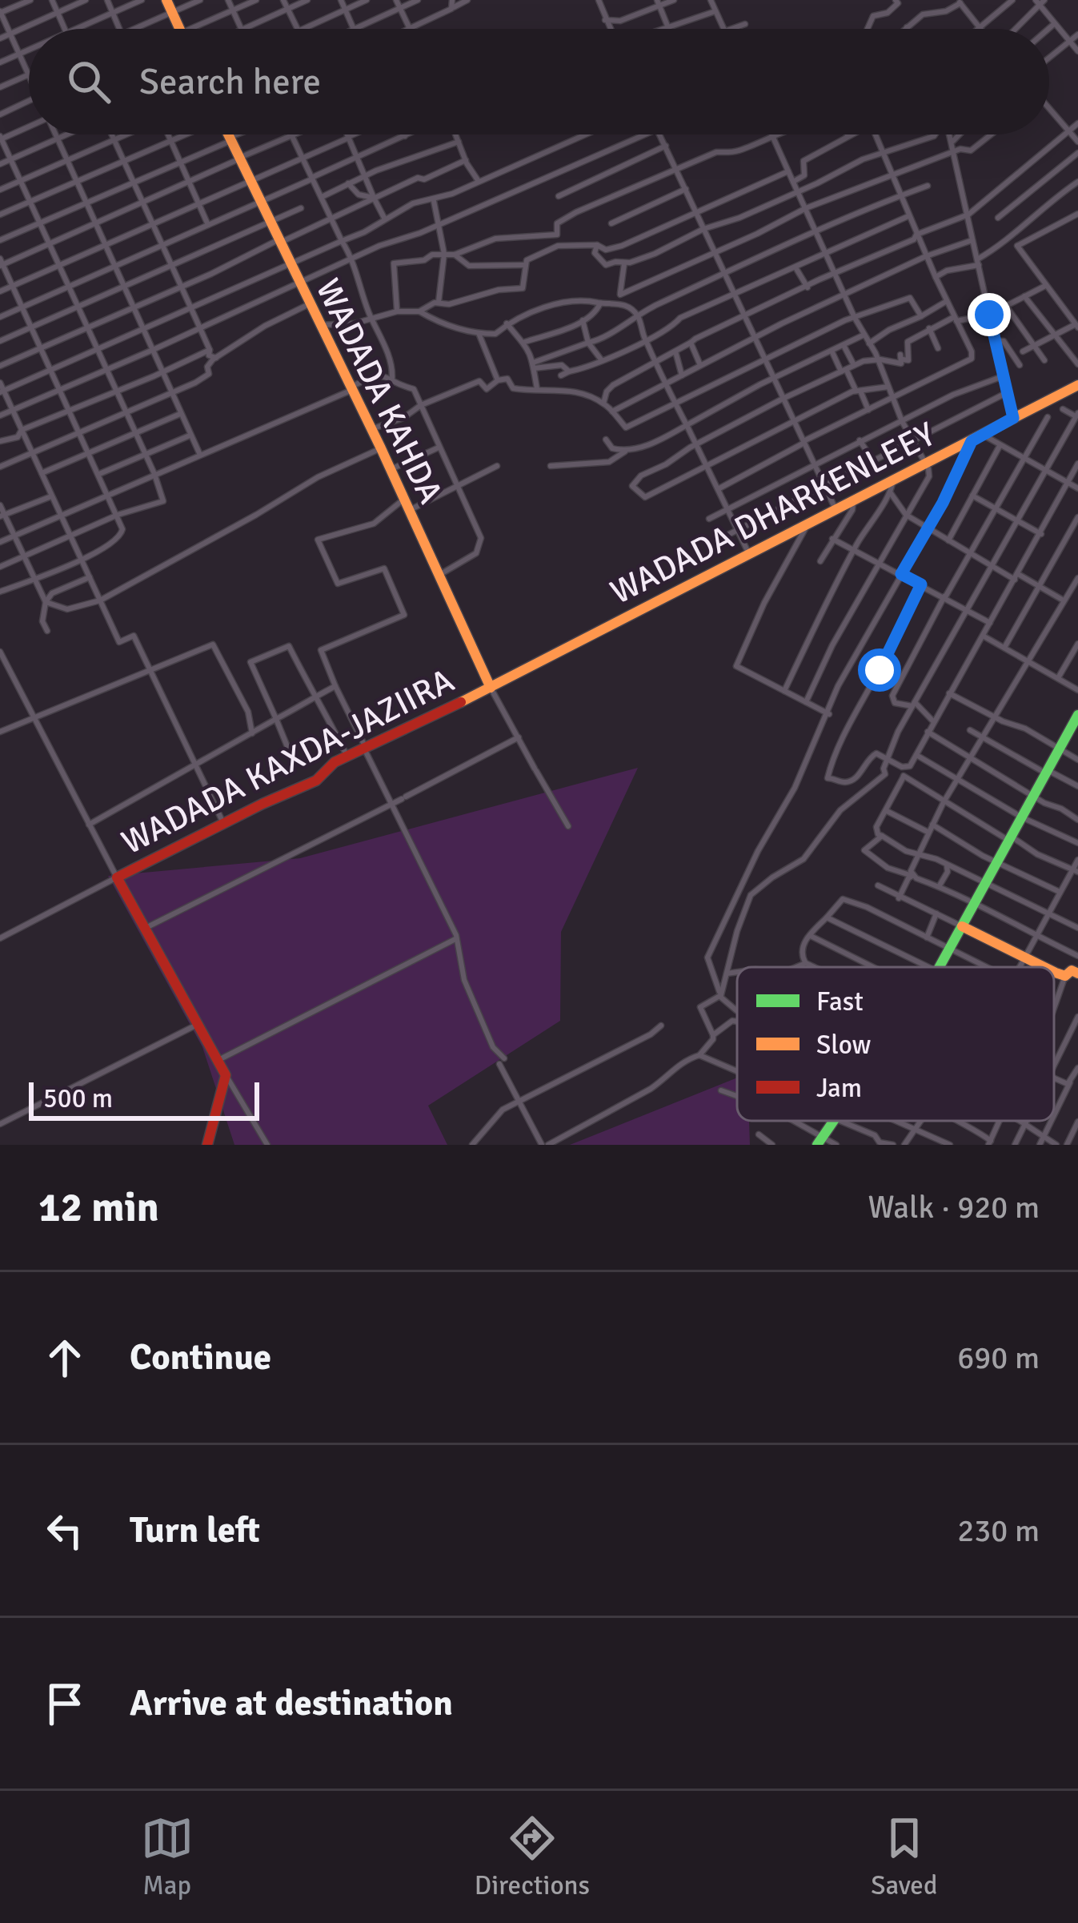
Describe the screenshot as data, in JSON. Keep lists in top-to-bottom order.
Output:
{
  "streets": {
    "main road": ["WADADA KAHDA", "WADADA DHARKENLEEY", "WADADA KAXDA-JAZIIRA"]
  },
  "crossings": [
    ["WADADA KAHDA", "WADADA DHARKENLEEY"],
    ["WADADA KAHDA", "WADADA KAXDA-JAZIIRA"],
    ["WADADA DHARKENLEEY", "WADADA KAXDA-JAZIIRA"]
  ],
  "legend": ["Fast", "Slow", "Jam"],
  "scale_bar": "500 m",
  "page": {
    "search": "Search here",
    "scale": "500 m",
    "heading": ["12 min", "Walk · 920 m"],
    "list": [
      ["Continue", "690 m"],
      ["Turn left", "230 m"],
      "Arrive at destination"
    ],
    "nav": ["Map", "Directions", "Saved"]
  }
}
